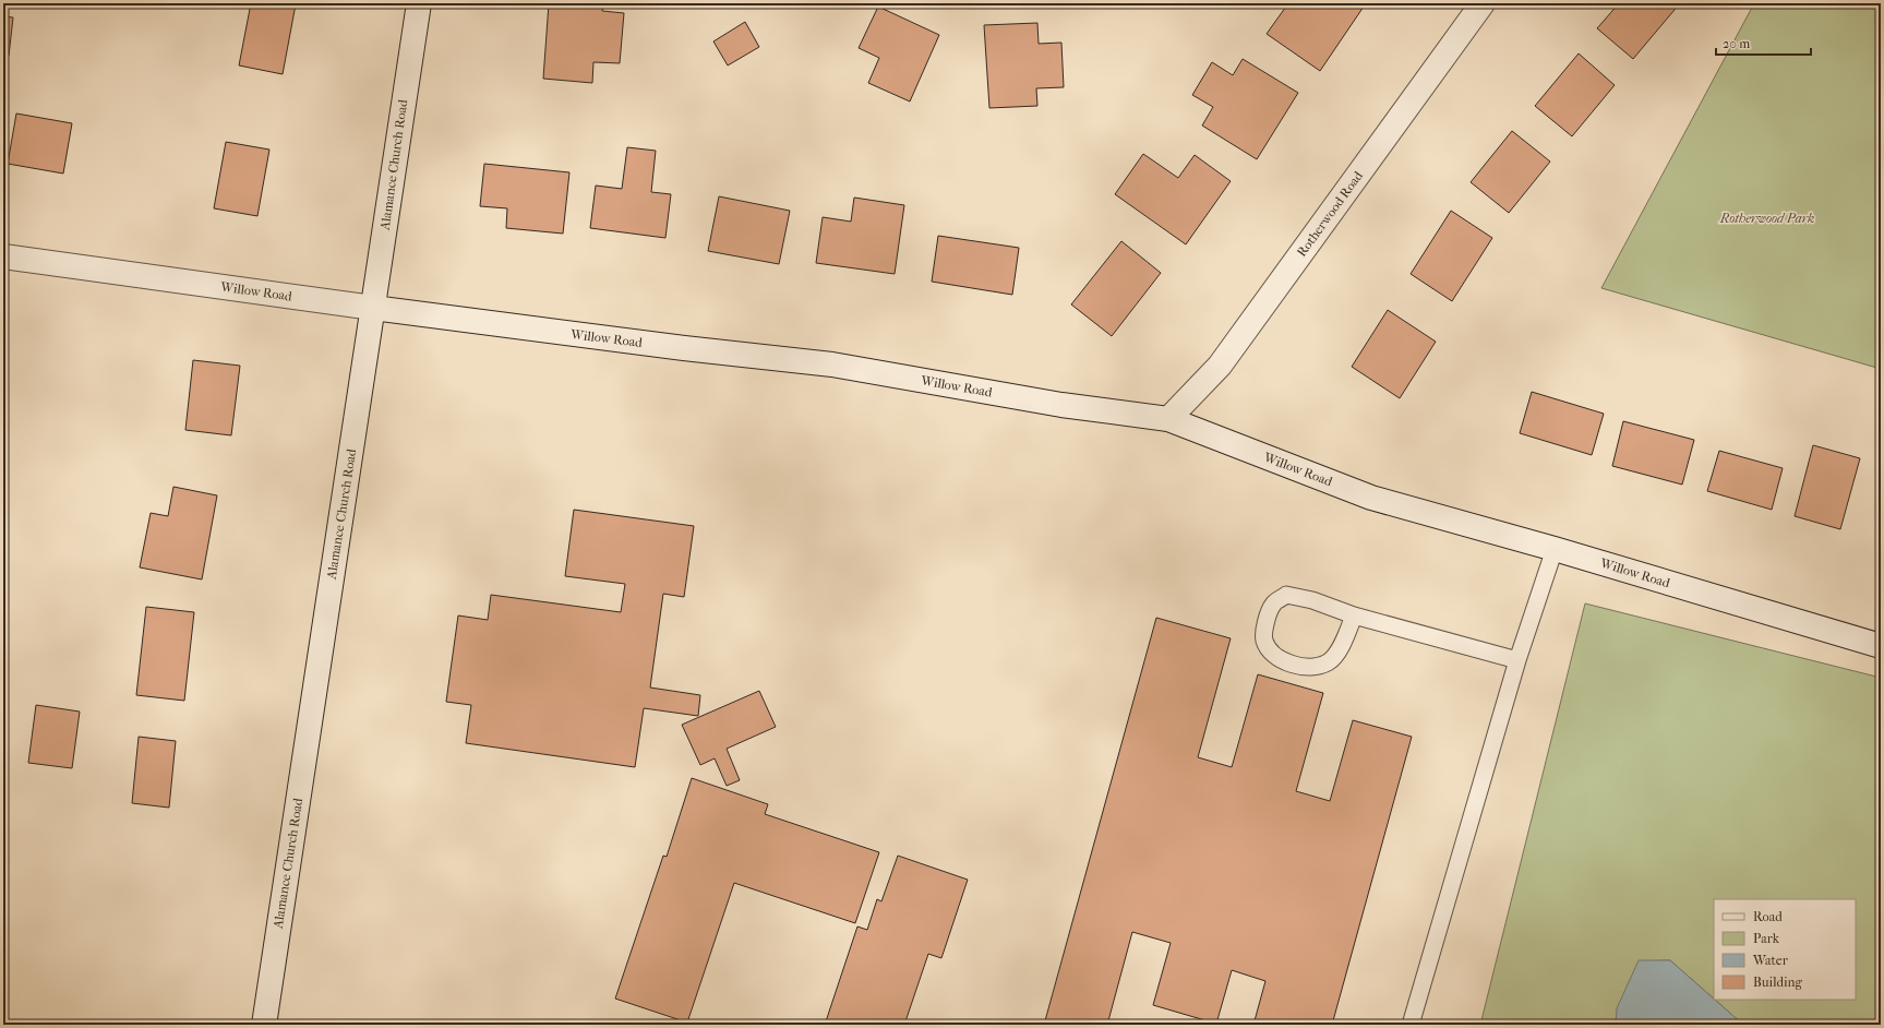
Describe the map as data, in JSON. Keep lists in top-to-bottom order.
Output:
{
  "streets": {
    "street": ["Alamance Church Road", "Rotherwood Road", "Willow Road"]
  },
  "crossings": [
    ["Alamance Church Road", "Willow Road"],
    ["Rotherwood Road", "Willow Road"]
  ],
  "parks": ["Rotherwood Park"],
  "legend": [
    "Road",
    "Park",
    "Water",
    "Building"
  ],
  "scale_bar": "20 m"
}
